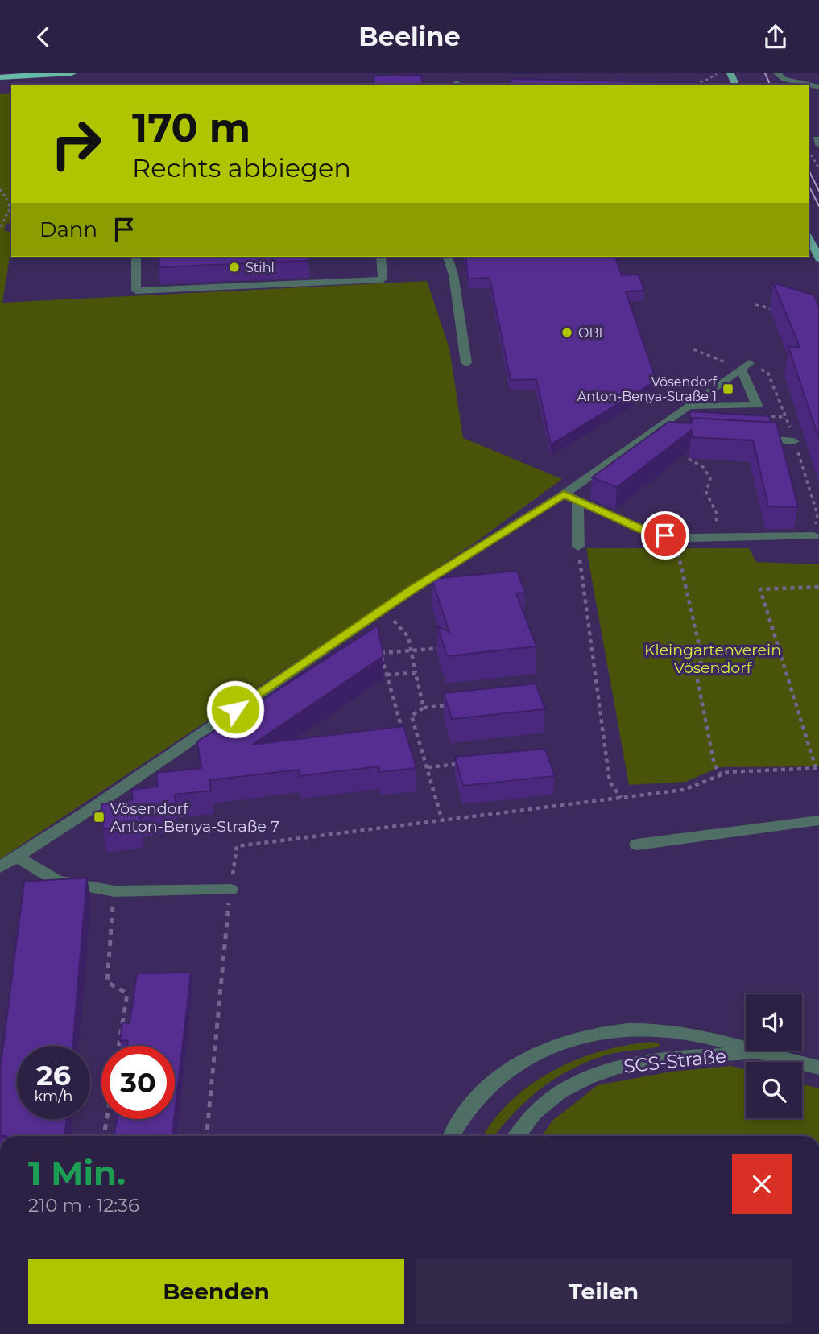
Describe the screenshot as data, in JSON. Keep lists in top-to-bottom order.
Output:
{
  "streets": {
    "street": ["SCS-Straße"]
  },
  "parks": ["Kleingartenverein Vösendorf"],
  "places": {
    "other": ["Stihl", "OBI"],
    "transit": ["Vösendorf Anton-Benya-Straße 1", "Vösendorf Anton-Benya-Straße 7"]
  },
  "page": {
    "header": "Beeline",
    "turn": ["170 m", "Rechts abbiegen"],
    "then": "Dann",
    "speed": "26 km/h",
    "limit": "30",
    "heading": ["1 Min.", "210 m · 12:36"],
    "buttons": ["Beenden", "Teilen"]
  }
}
